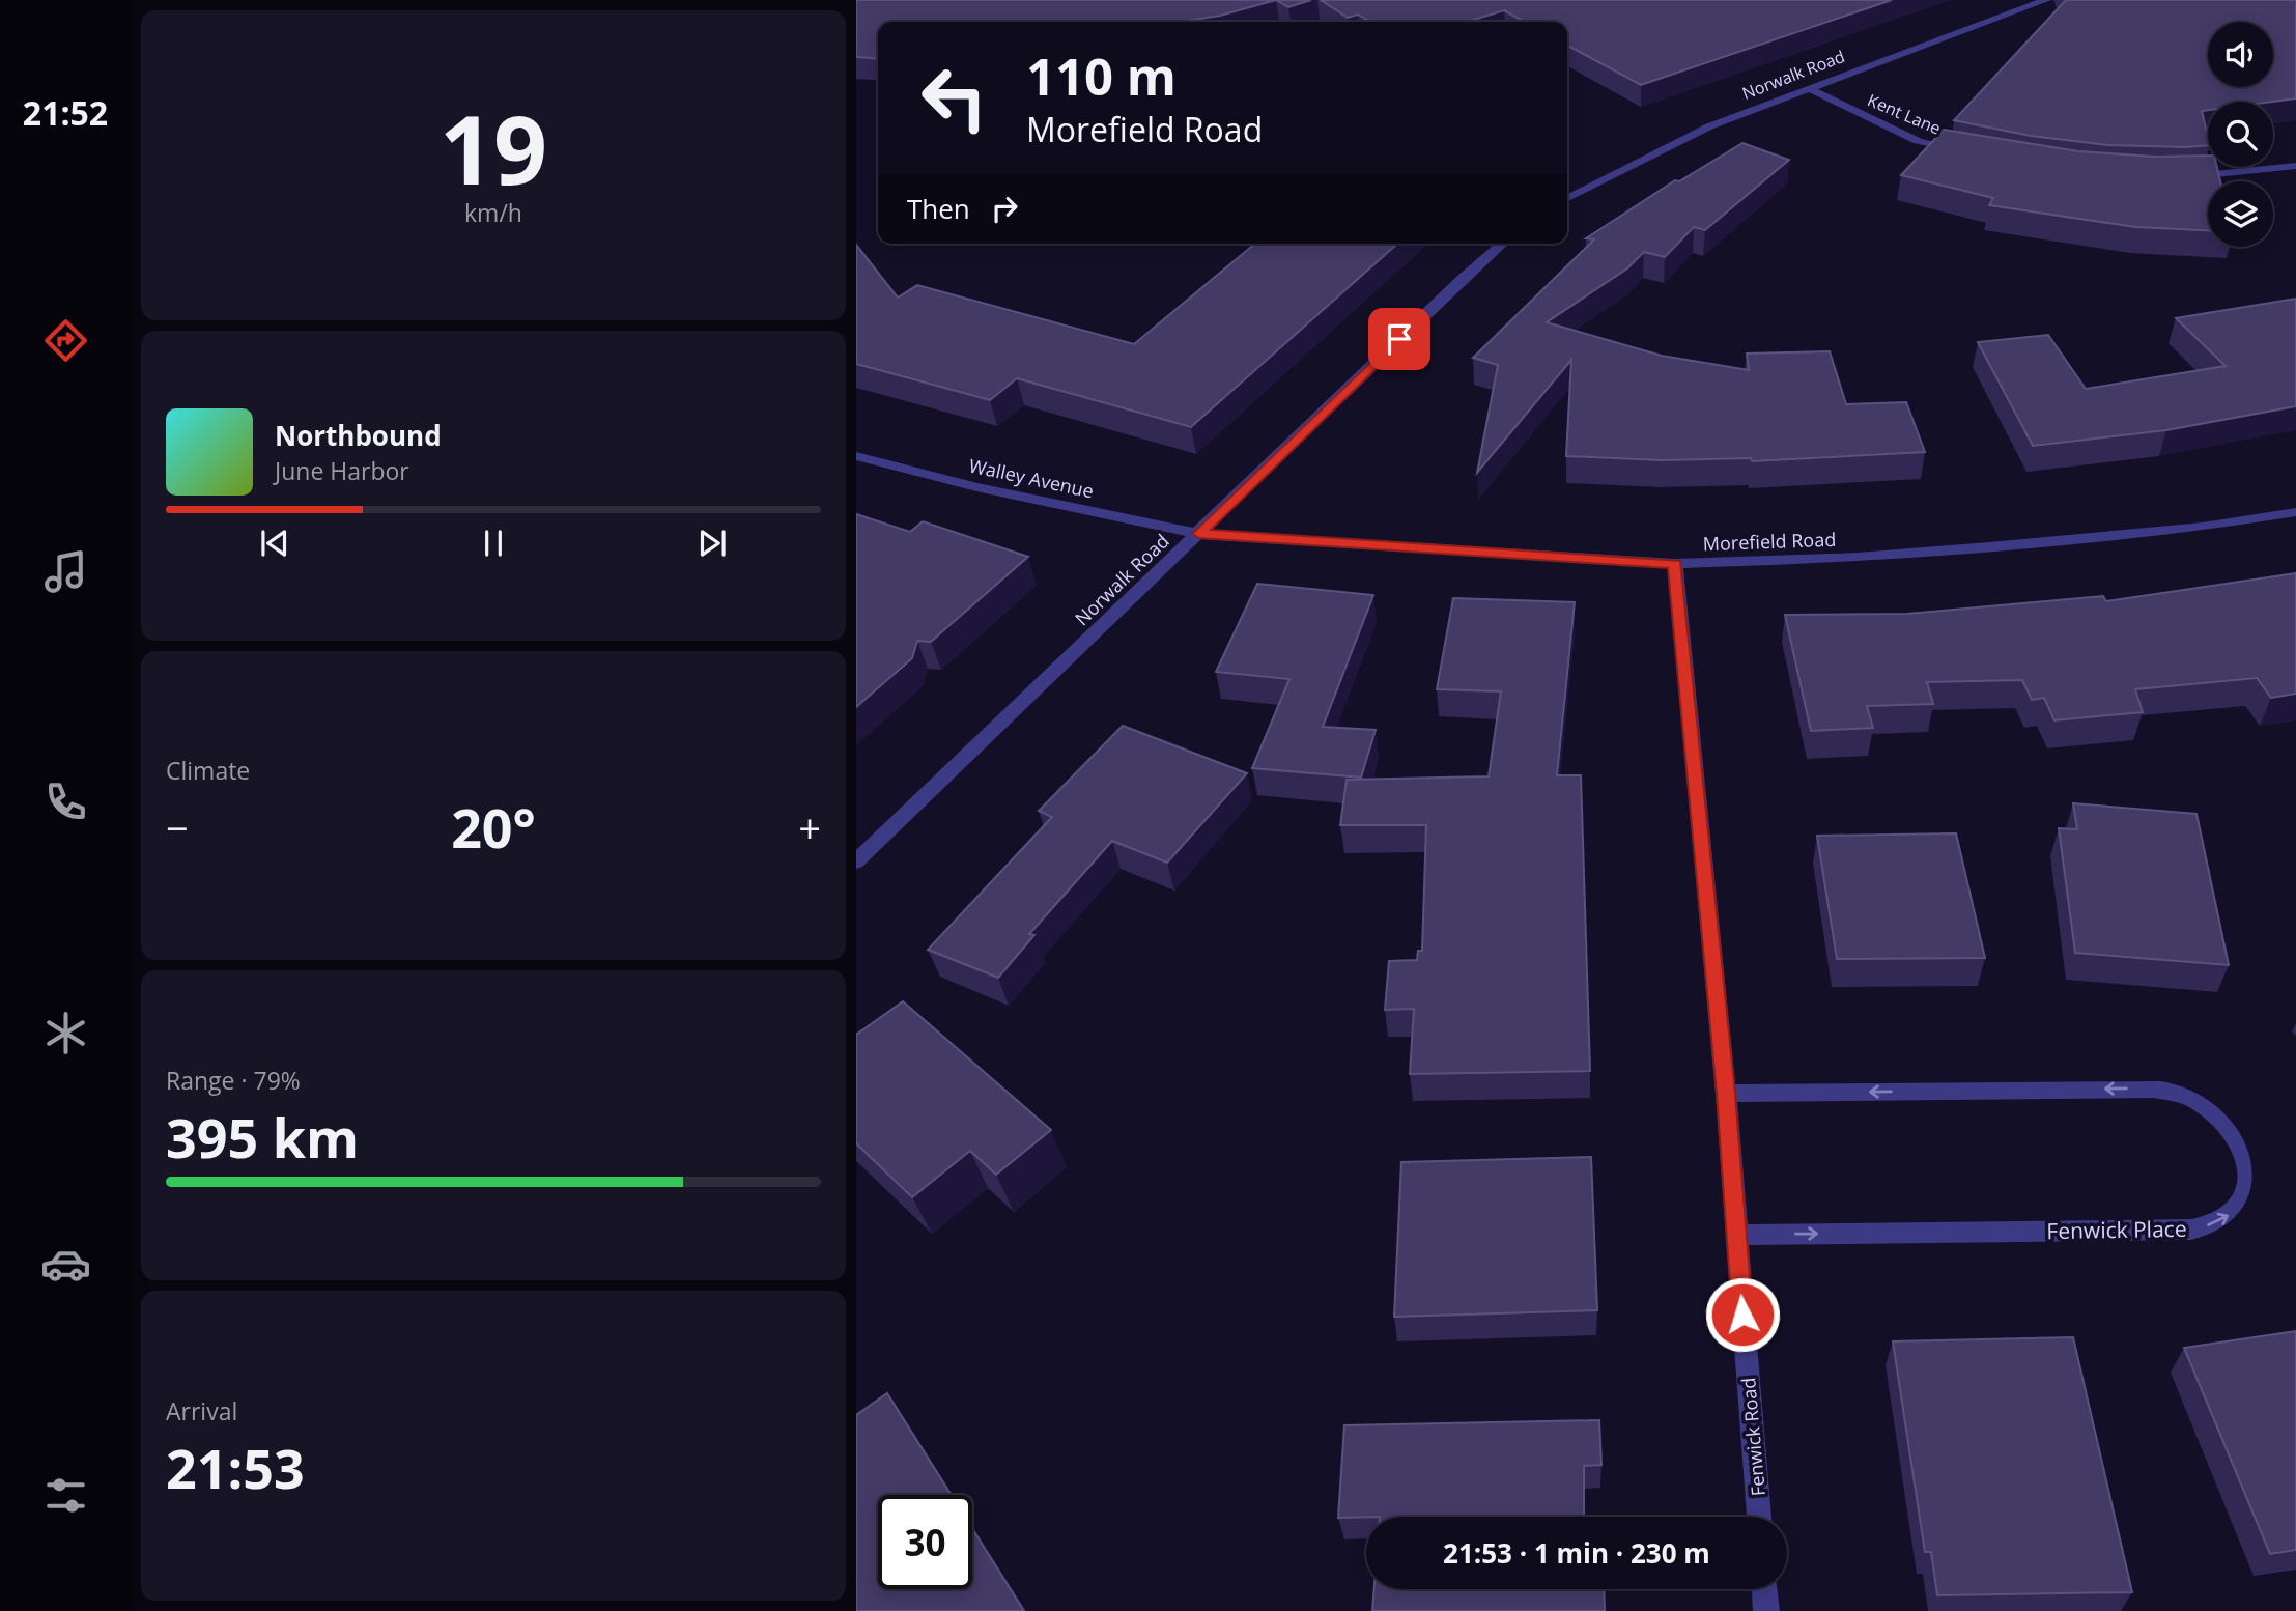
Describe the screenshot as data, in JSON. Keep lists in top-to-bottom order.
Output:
{
  "streets": {
    "street": [
      "Norwalk Road",
      "Kent Lane",
      "Walley Avenue",
      "Morefield Road",
      "Fenwick Place",
      "Fenwick Road"
    ]
  },
  "crossings": [
    ["Norwalk Road", "Kent Lane"],
    ["Norwalk Road", "Walley Avenue"],
    ["Norwalk Road", "Morefield Road"],
    ["Walley Avenue", "Morefield Road"],
    ["Morefield Road", "Fenwick Road"],
    ["Fenwick Place", "Fenwick Road"]
  ],
  "page": {
    "tabs": "21:52",
    "tile": [
      ["19", "km/h"],
      "Climate",
      ["Range · 79%", "395 km"],
      ["Arrival", "21:53"]
    ],
    "turn": ["110 m", "Morefield Road"],
    "then": "Then",
    "song": ["Northbound", "June Harbor"],
    "heat": ["−", "20°", "+"],
    "limit": "30",
    "trip": "21:53 · 1 min · 230 m"
  }
}
